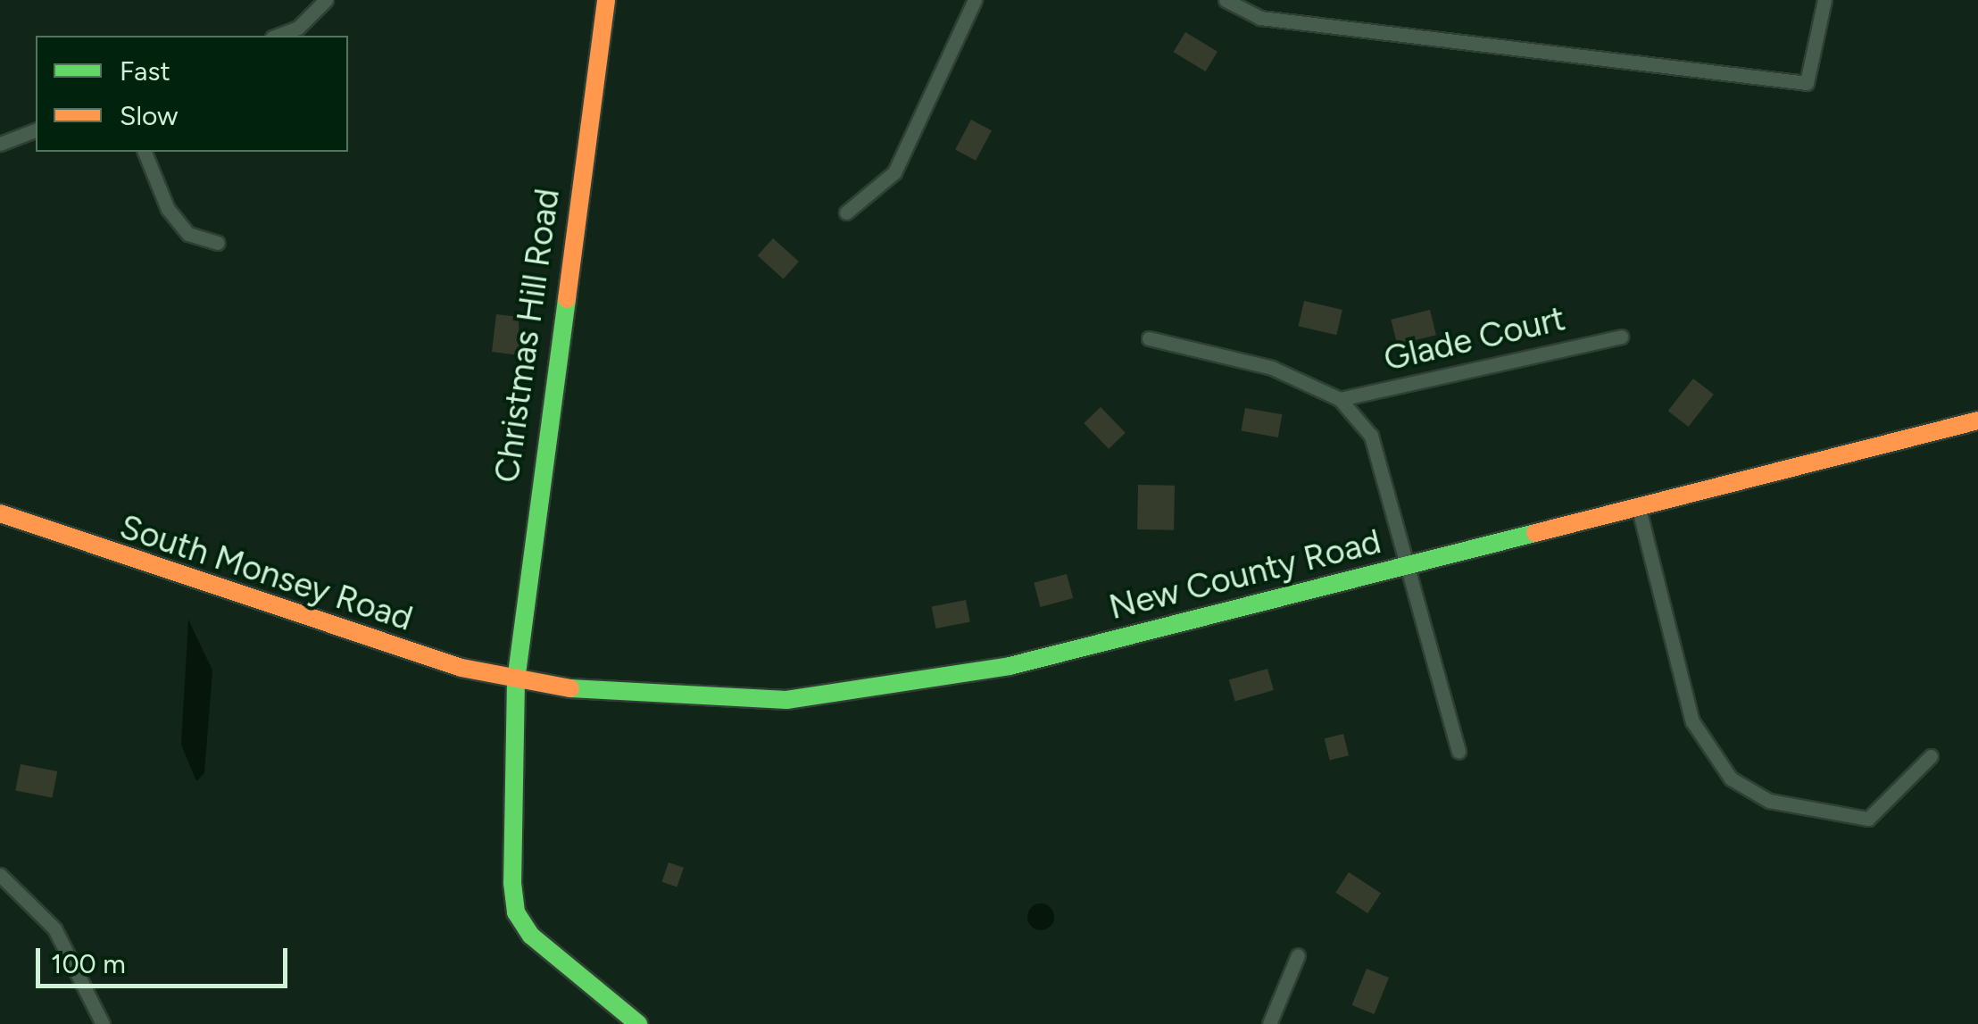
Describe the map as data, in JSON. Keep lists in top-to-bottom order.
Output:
{
  "streets": {
    "street": [
      "Christmas Hill Road",
      "Glade Court",
      "South Monsey Road",
      "New County Road"
    ]
  },
  "crossings": [
    ["Christmas Hill Road", "South Monsey Road"],
    ["Christmas Hill Road", "New County Road"],
    ["South Monsey Road", "New County Road"]
  ],
  "legend": ["Fast", "Slow"],
  "scale_bar": "100 m"
}
